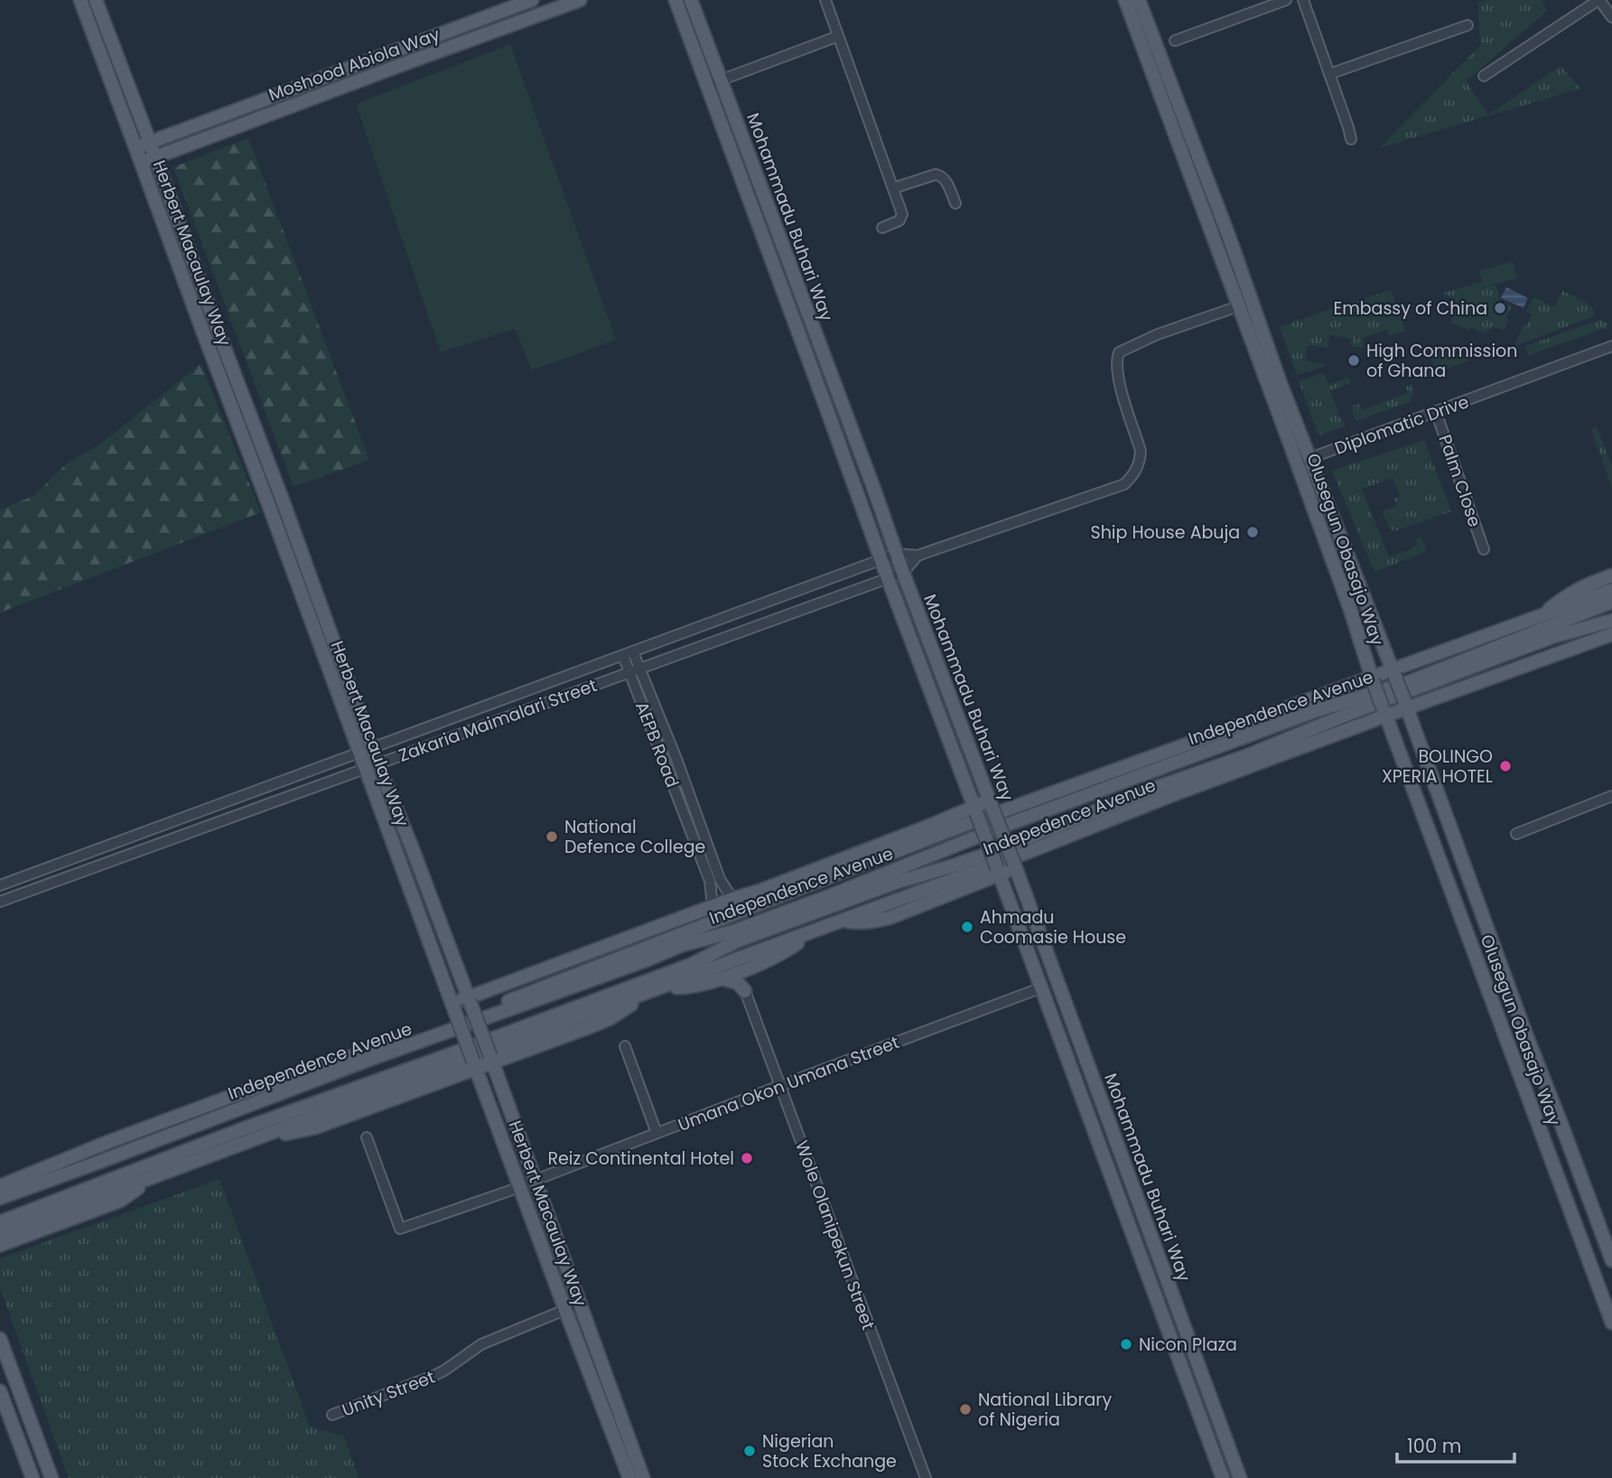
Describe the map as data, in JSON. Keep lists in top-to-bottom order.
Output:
{
  "streets": {
    "main road": [
      "Moshood Abiola Way",
      "Mohammadu Buhari Way",
      "Herbert Macaulay Way",
      "Olusegun Obasajo Way",
      "Independence Avenue",
      "Indepedence Avenue"
    ],
    "street": [
      "Diplomatic Drive",
      "Palm Close",
      "Zakaria Maimalari Street",
      "AEPB Road",
      "Umana Okon Umana Street",
      "Wole Olanipekun Street",
      "Unity Street"
    ]
  },
  "crossings": [
    ["Moshood Abiola Way", "Herbert Macaulay Way"],
    ["Mohammadu Buhari Way", "Zakaria Maimalari Street"],
    ["Mohammadu Buhari Way", "Umana Okon Umana Street"],
    ["Herbert Macaulay Way", "Zakaria Maimalari Street"],
    ["Herbert Macaulay Way", "Umana Okon Umana Street"],
    ["Herbert Macaulay Way", "Unity Street"],
    ["Diplomatic Drive", "Palm Close"],
    ["Diplomatic Drive", "Olusegun Obasajo Way"],
    ["Olusegun Obasajo Way", "Independence Avenue"],
    ["Olusegun Obasajo Way", "Zakaria Maimalari Street"],
    ["Olusegun Obasajo Way", "Indepedence Avenue"],
    ["Independence Avenue", "Indepedence Avenue"],
    ["Zakaria Maimalari Street", "AEPB Road"],
    ["Umana Okon Umana Street", "Wole Olanipekun Street"]
  ],
  "places": [
    "Embassy of China",
    "High Commission of Ghana",
    "Ship House Abuja",
    "BOLINGO XPERIA HOTEL",
    "National Defence College",
    "Ahmadu Coomasie House",
    "Reiz Continental Hotel",
    "Nicon Plaza",
    "National Library of Nigeria",
    "Nigerian Stock Exchange"
  ],
  "scale_bar": "100 m"
}
